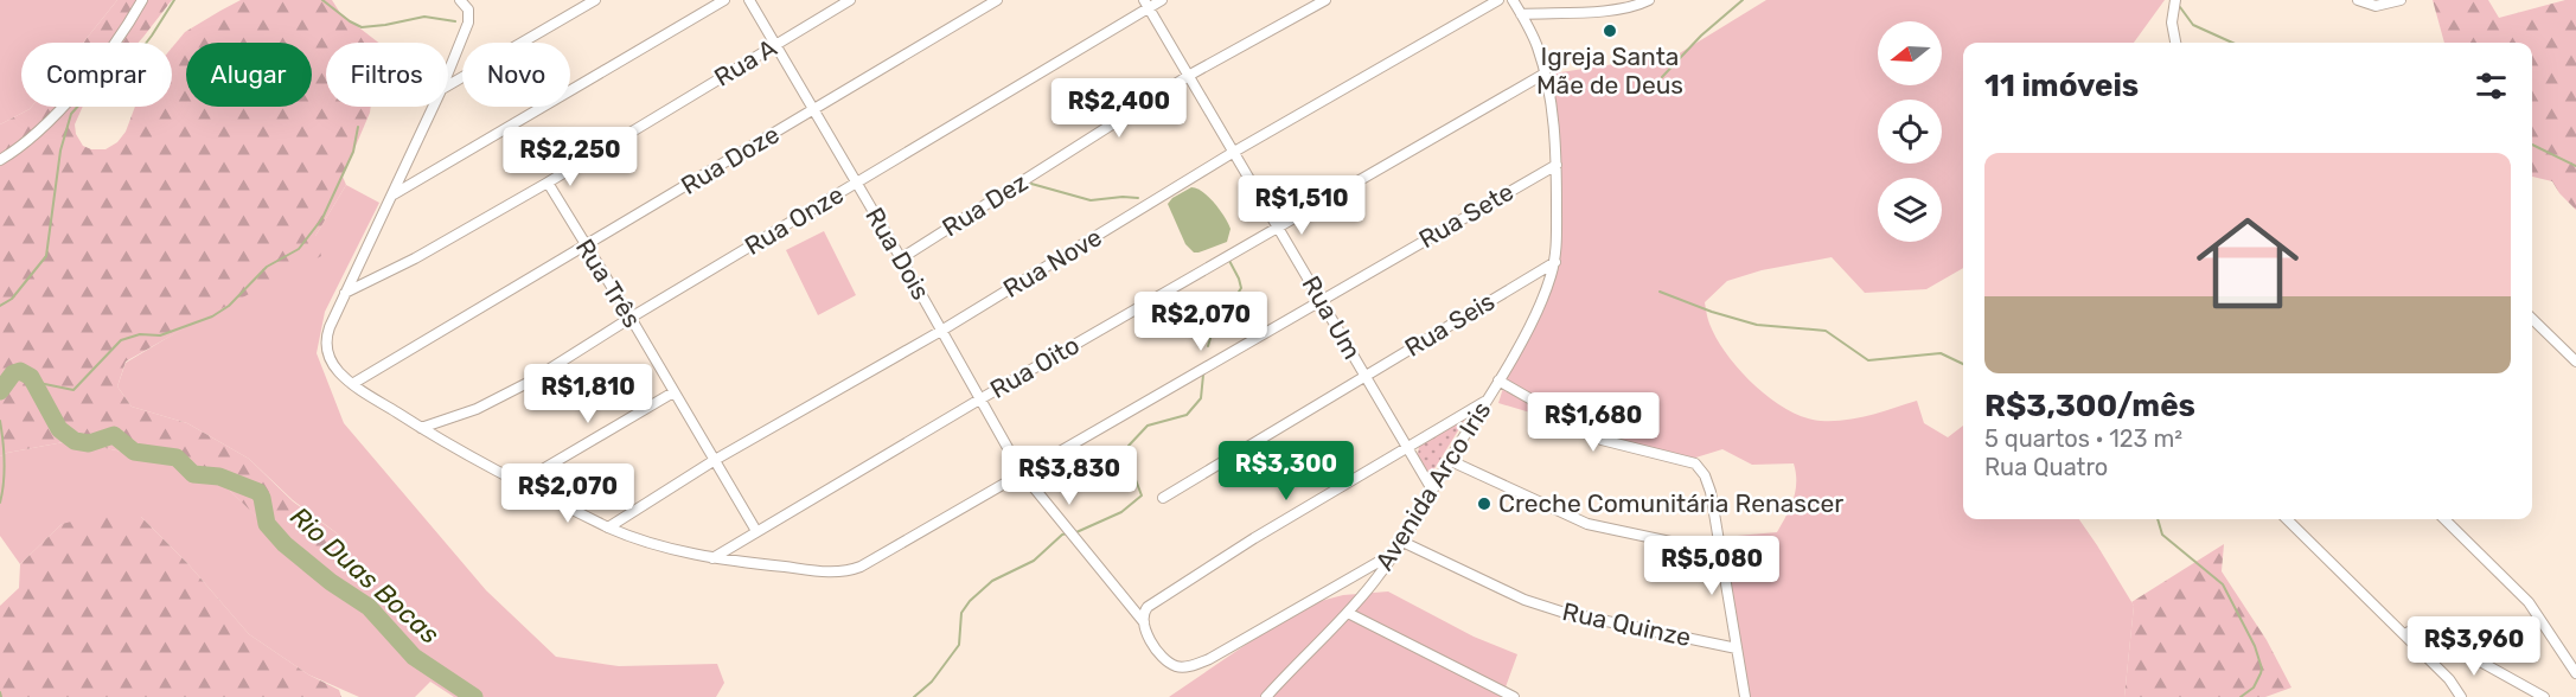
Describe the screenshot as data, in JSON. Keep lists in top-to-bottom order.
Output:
{
  "streets": {
    "street": [
      "Rua A",
      "Rua Doze",
      "Rua Dez",
      "Rua Sete",
      "Rua Onze",
      "Rua Dois",
      "Rua Nove",
      "Rua Três",
      "Rua Um",
      "Rua Seis",
      "Rua Oito",
      "Avenida Arco Iris",
      "Rua Quinze"
    ]
  },
  "crossings": [
    ["Rua A", "Rua Dois"],
    ["Rua A", "Rua Três"],
    ["Rua Doze", "Rua Dois"],
    ["Rua Doze", "Rua Três"],
    ["Rua Dez", "Rua Dois"],
    ["Rua Dez", "Rua Um"],
    ["Rua Sete", "Rua Dois"],
    ["Rua Sete", "Rua Um"],
    ["Rua Sete", "Rua Oito"],
    ["Rua Sete", "Avenida Arco Iris"],
    ["Rua Onze", "Rua Dois"],
    ["Rua Onze", "Rua Três"],
    ["Rua Onze", "Rua Um"],
    ["Rua Dois", "Rua Nove"],
    ["Rua Dois", "Rua Oito"],
    ["Rua Dois", "Avenida Arco Iris"],
    ["Rua Dois", "Rua Quinze"],
    ["Rua Nove", "Rua Três"],
    ["Rua Nove", "Rua Um"],
    ["Rua Três", "Rua Oito"],
    ["Rua Um", "Rua Seis"],
    ["Rua Um", "Rua Oito"],
    ["Rua Um", "Avenida Arco Iris"],
    ["Rua Seis", "Avenida Arco Iris"],
    ["Rua Oito", "Avenida Arco Iris"],
    ["Avenida Arco Iris", "Rua Quinze"]
  ],
  "water": ["Rio Duas Bocas"],
  "places": ["Igreja Santa Mãe de Deus", "Creche Comunitária Renascer"],
  "north": "left",
  "page": {
    "chip": [
      "Comprar",
      "Alugar",
      "Filtros",
      "Novo"
    ],
    "heading": "11 imóveis",
    "price": [
      "R$2,400",
      "R$2,250",
      "R$1,510",
      "R$2,070",
      "R$1,810",
      "R$1,680",
      "R$3,300",
      "R$3,830",
      "R$2,070",
      "R$5,080",
      "R$3,960"
    ],
    "list": [
      {
        "name": "R$3,300/mês",
        "note": "5 quartos · 123 m² · Rua Quatro"
      }
    ]
  }
}
